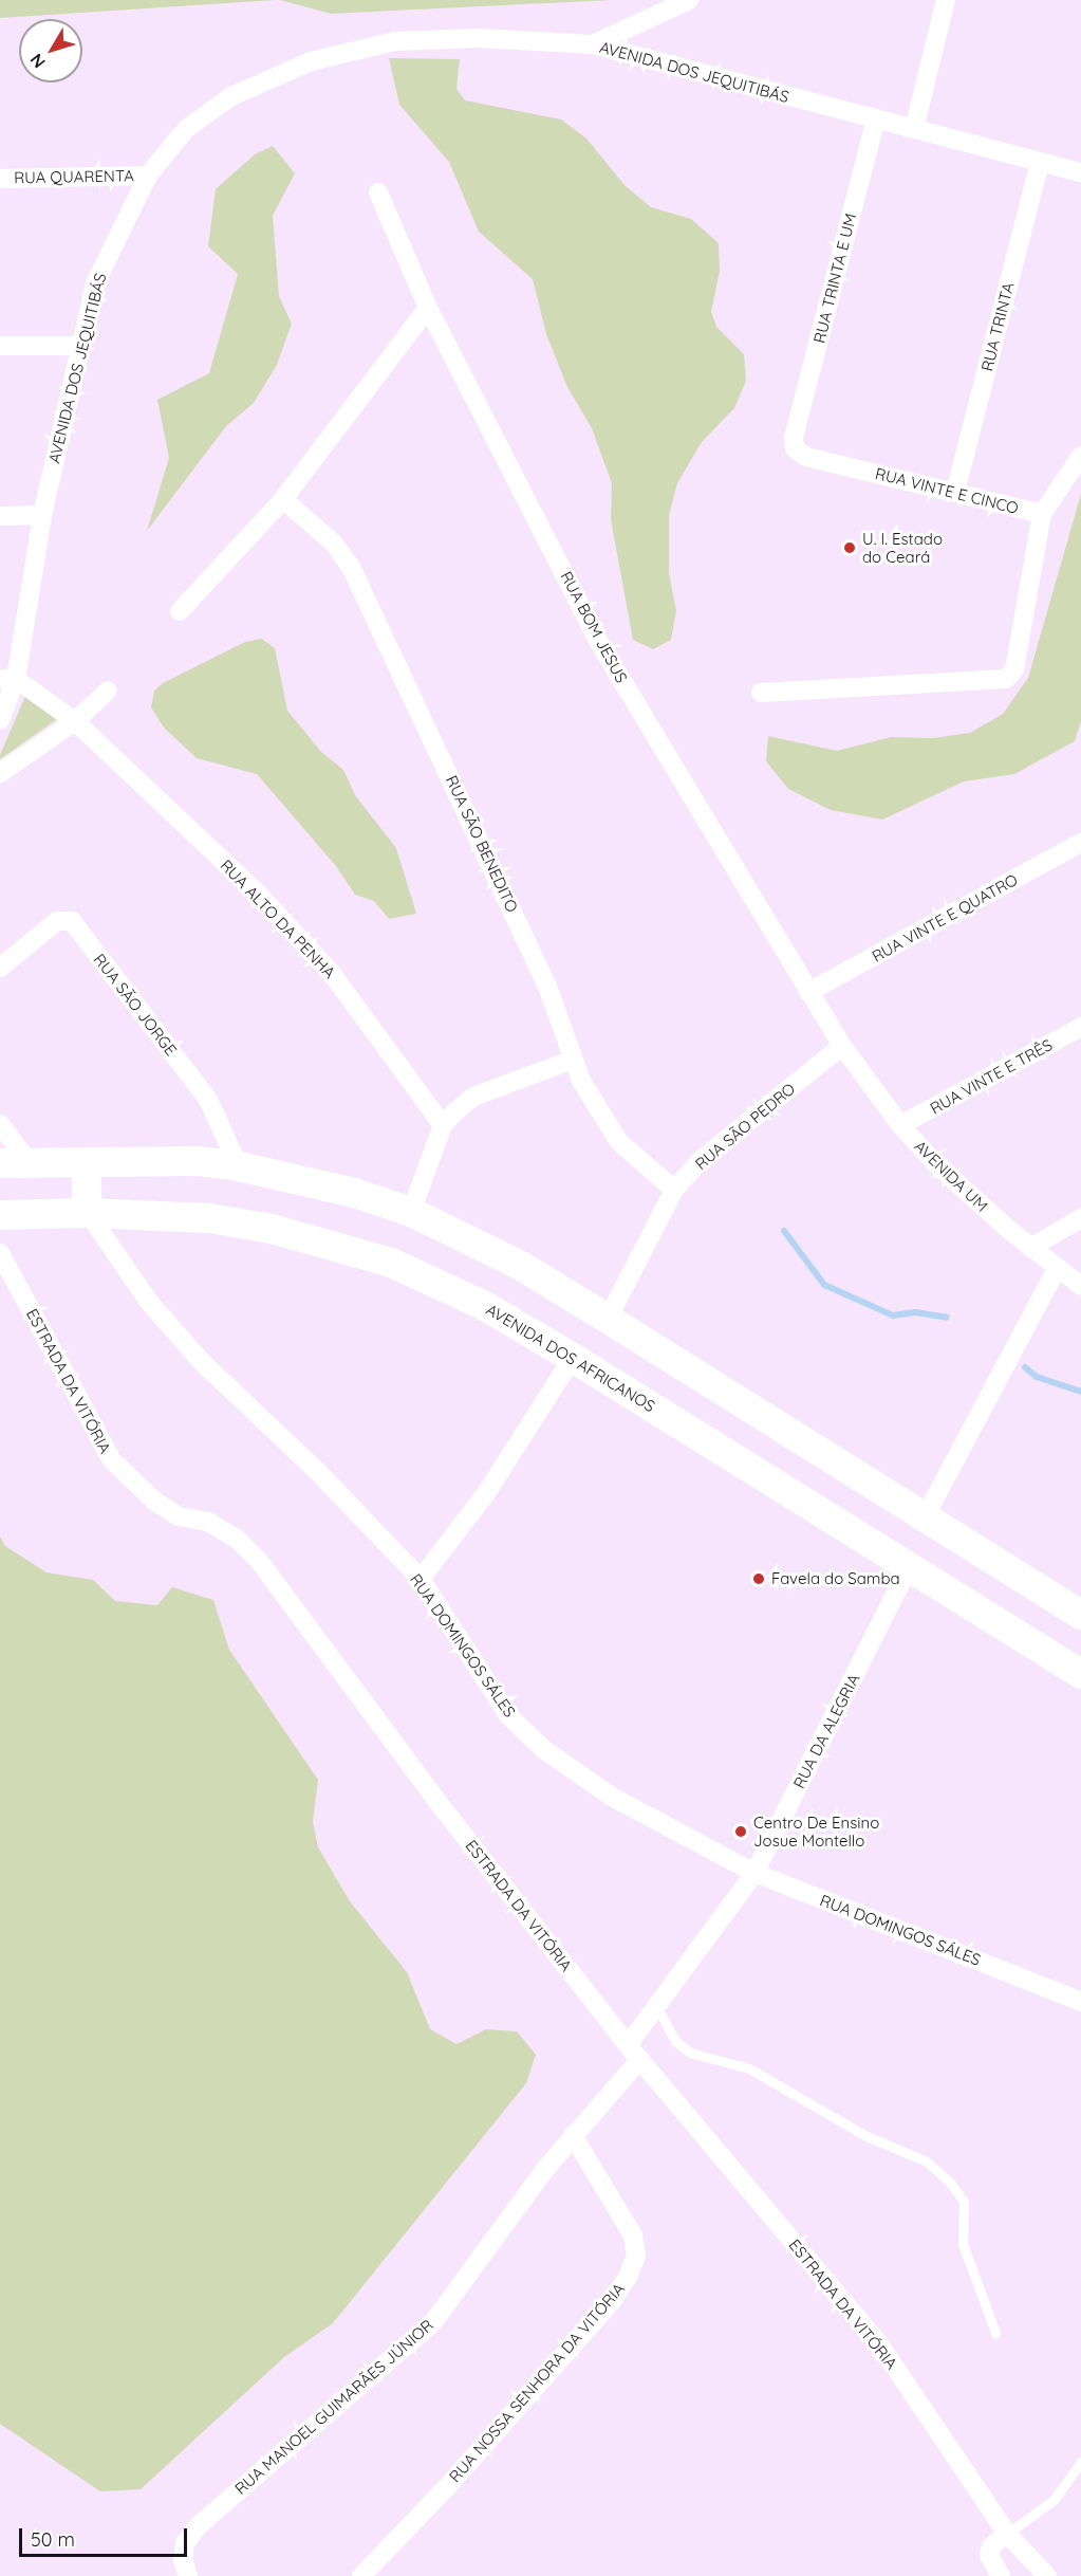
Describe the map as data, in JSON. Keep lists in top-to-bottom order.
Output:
{
  "streets": {
    "main road": ["AVENIDA DOS AFRICANOS"],
    "street": [
      "AVENIDA DOS JEQUITIBÁS",
      "RUA QUARENTA",
      "RUA TRINTA E UM",
      "RUA TRINTA",
      "RUA VINTE E CINCO",
      "RUA BOM JESUS",
      "RUA SÃO BENEDITO",
      "RUA VINTE E QUATRO",
      "RUA ALTO DA PENHA",
      "RUA SÃO JORGE",
      "RUA VINTE E TRÊS",
      "RUA SÃO PEDRO",
      "AVENIDA UM",
      "ESTRADA DA VITÓRIA",
      "RUA DOMINGOS SÁLES",
      "RUA DA ALEGRIA",
      "RUA NOSSA SENHORA DA VITÓRIA",
      "RUA MANOEL GUIMARÃES JÚNIOR"
    ]
  },
  "crossings": [
    ["AVENIDA DOS JEQUITIBÁS", "RUA QUARENTA"],
    ["AVENIDA DOS JEQUITIBÁS", "RUA TRINTA E UM"],
    ["AVENIDA DOS JEQUITIBÁS", "RUA TRINTA"],
    ["AVENIDA DOS JEQUITIBÁS", "RUA ALTO DA PENHA"],
    ["RUA TRINTA E UM", "RUA VINTE E CINCO"],
    ["RUA TRINTA", "RUA VINTE E CINCO"],
    ["RUA BOM JESUS", "RUA VINTE E QUATRO"],
    ["RUA BOM JESUS", "RUA SÃO PEDRO"],
    ["RUA BOM JESUS", "AVENIDA UM"],
    ["RUA SÃO BENEDITO", "RUA SÃO PEDRO"],
    ["RUA VINTE E TRÊS", "AVENIDA UM"],
    ["RUA SÃO PEDRO", "AVENIDA UM"],
    ["AVENIDA DOS AFRICANOS", "RUA DOMINGOS SÁLES"],
    ["AVENIDA DOS AFRICANOS", "RUA DA ALEGRIA"],
    ["ESTRADA DA VITÓRIA", "RUA DA ALEGRIA"],
    ["ESTRADA DA VITÓRIA", "RUA MANOEL GUIMARÃES JÚNIOR"],
    ["RUA DOMINGOS SÁLES", "RUA DA ALEGRIA"],
    ["RUA DA ALEGRIA", "RUA MANOEL GUIMARÃES JÚNIOR"],
    ["RUA NOSSA SENHORA DA VITÓRIA", "RUA MANOEL GUIMARÃES JÚNIOR"]
  ],
  "places": ["U. I. Estado do Ceará", "Favela do Samba", "Centro De Ensino Josue Montello"],
  "scale_bar": "50 m",
  "north": "bottom left"
}
